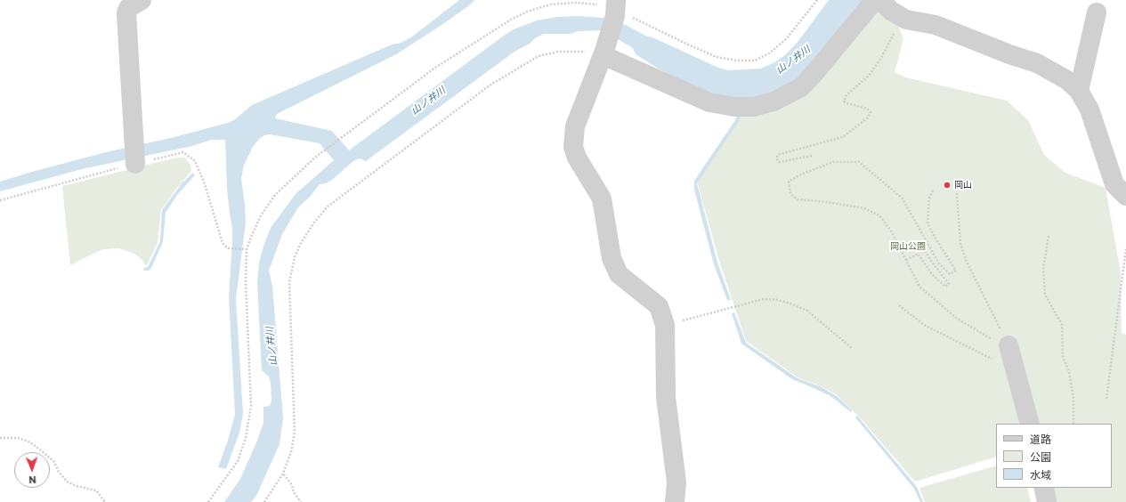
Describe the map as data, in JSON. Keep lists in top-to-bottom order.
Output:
{
  "water": ["山ノ井川"],
  "parks": ["岡山公園"],
  "places": ["岡山"],
  "legend": ["道路", "公園", "水域"],
  "north": "bottom"
}
